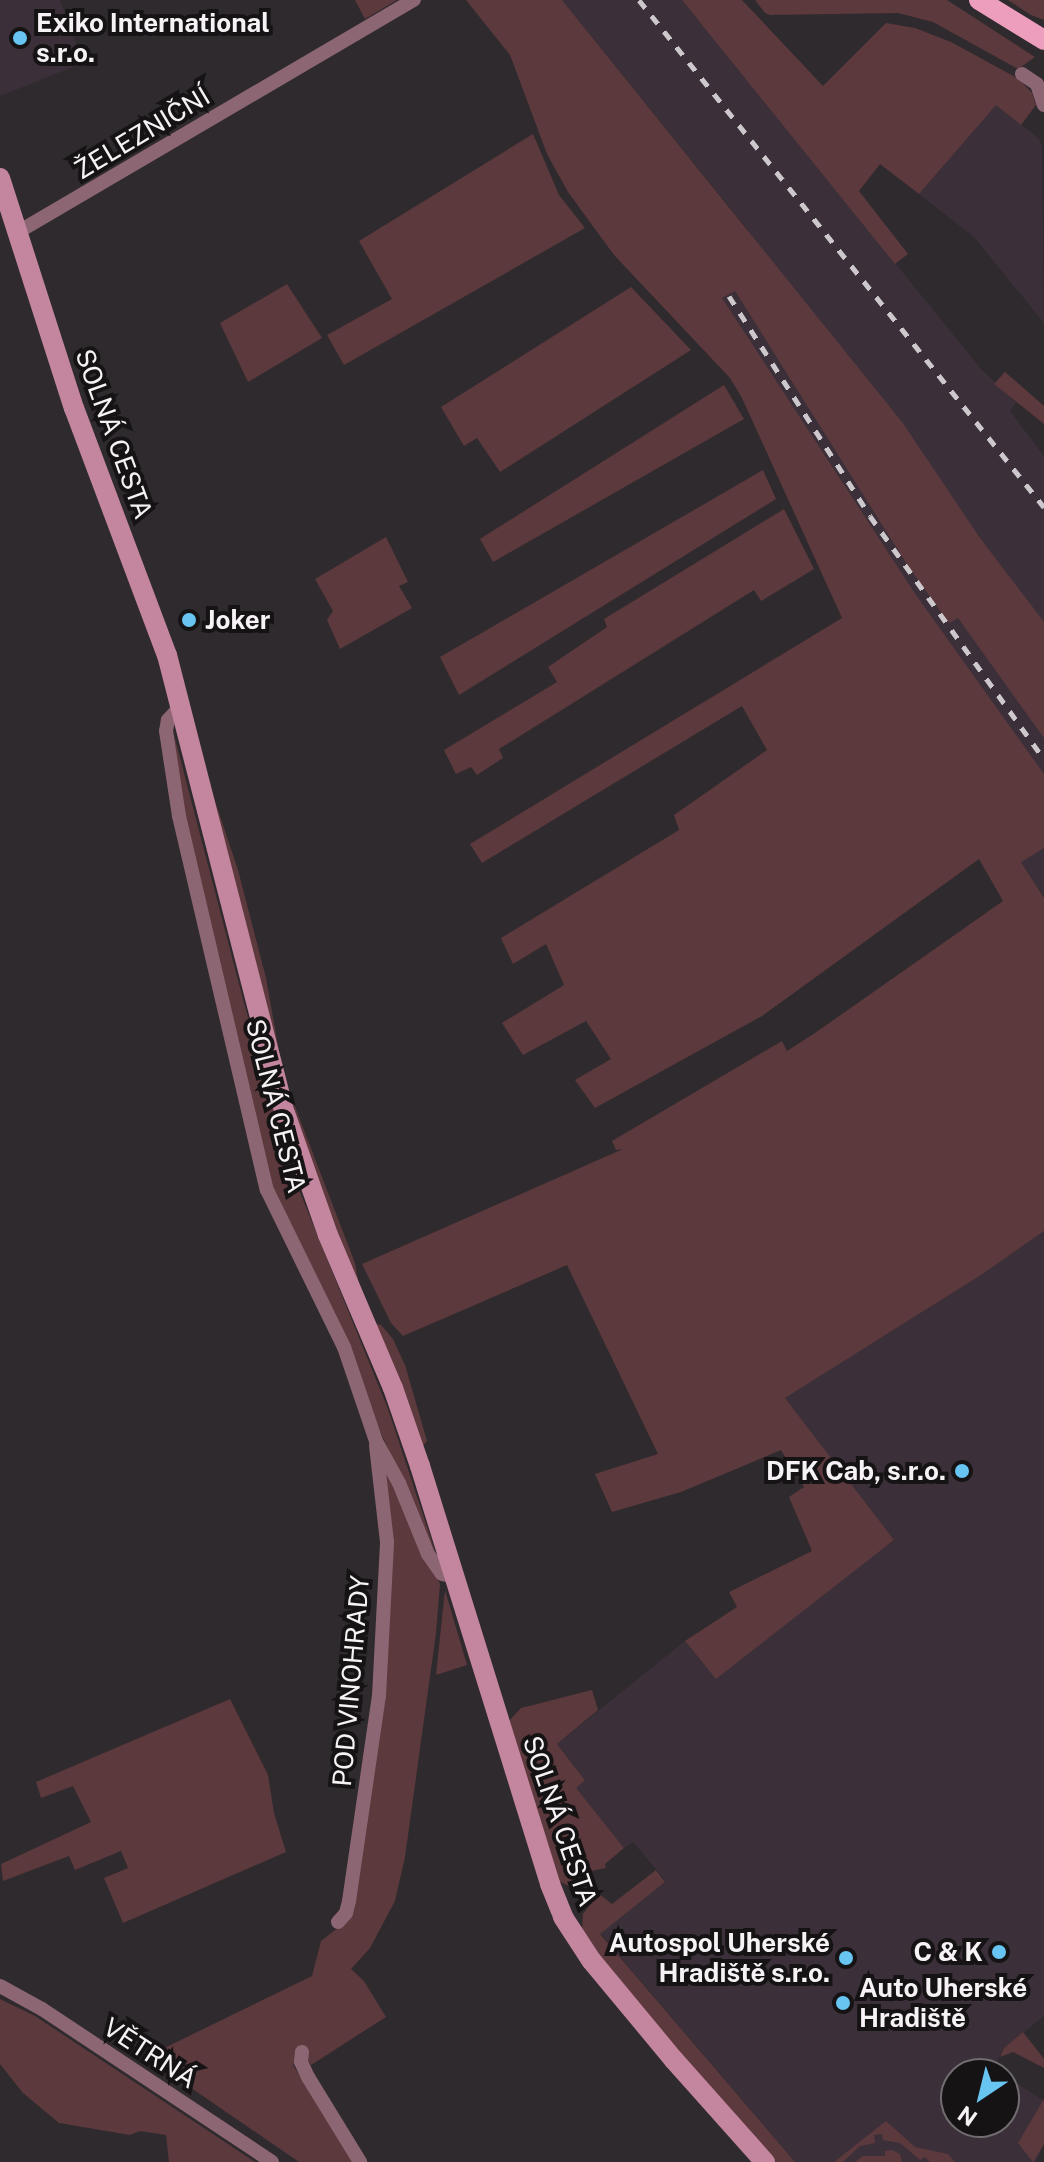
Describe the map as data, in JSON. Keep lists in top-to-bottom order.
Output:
{
  "streets": {
    "street": [
      "ŽELEZNIČNÍ",
      "SOLNÁ CESTA",
      "POD VINOHRADY",
      "VĚTRNÁ"
    ]
  },
  "crossings": [
    ["ŽELEZNIČNÍ", "SOLNÁ CESTA"],
    ["SOLNÁ CESTA", "POD VINOHRADY"]
  ],
  "places": [
    "Exiko International s.r.o.",
    "Joker",
    "DFK Cab, s.r.o.",
    "C & K",
    "Autospol Uherské Hradiště s.r.o.",
    "Auto Uherské Hradiště"
  ],
  "north": "bottom left"
}
